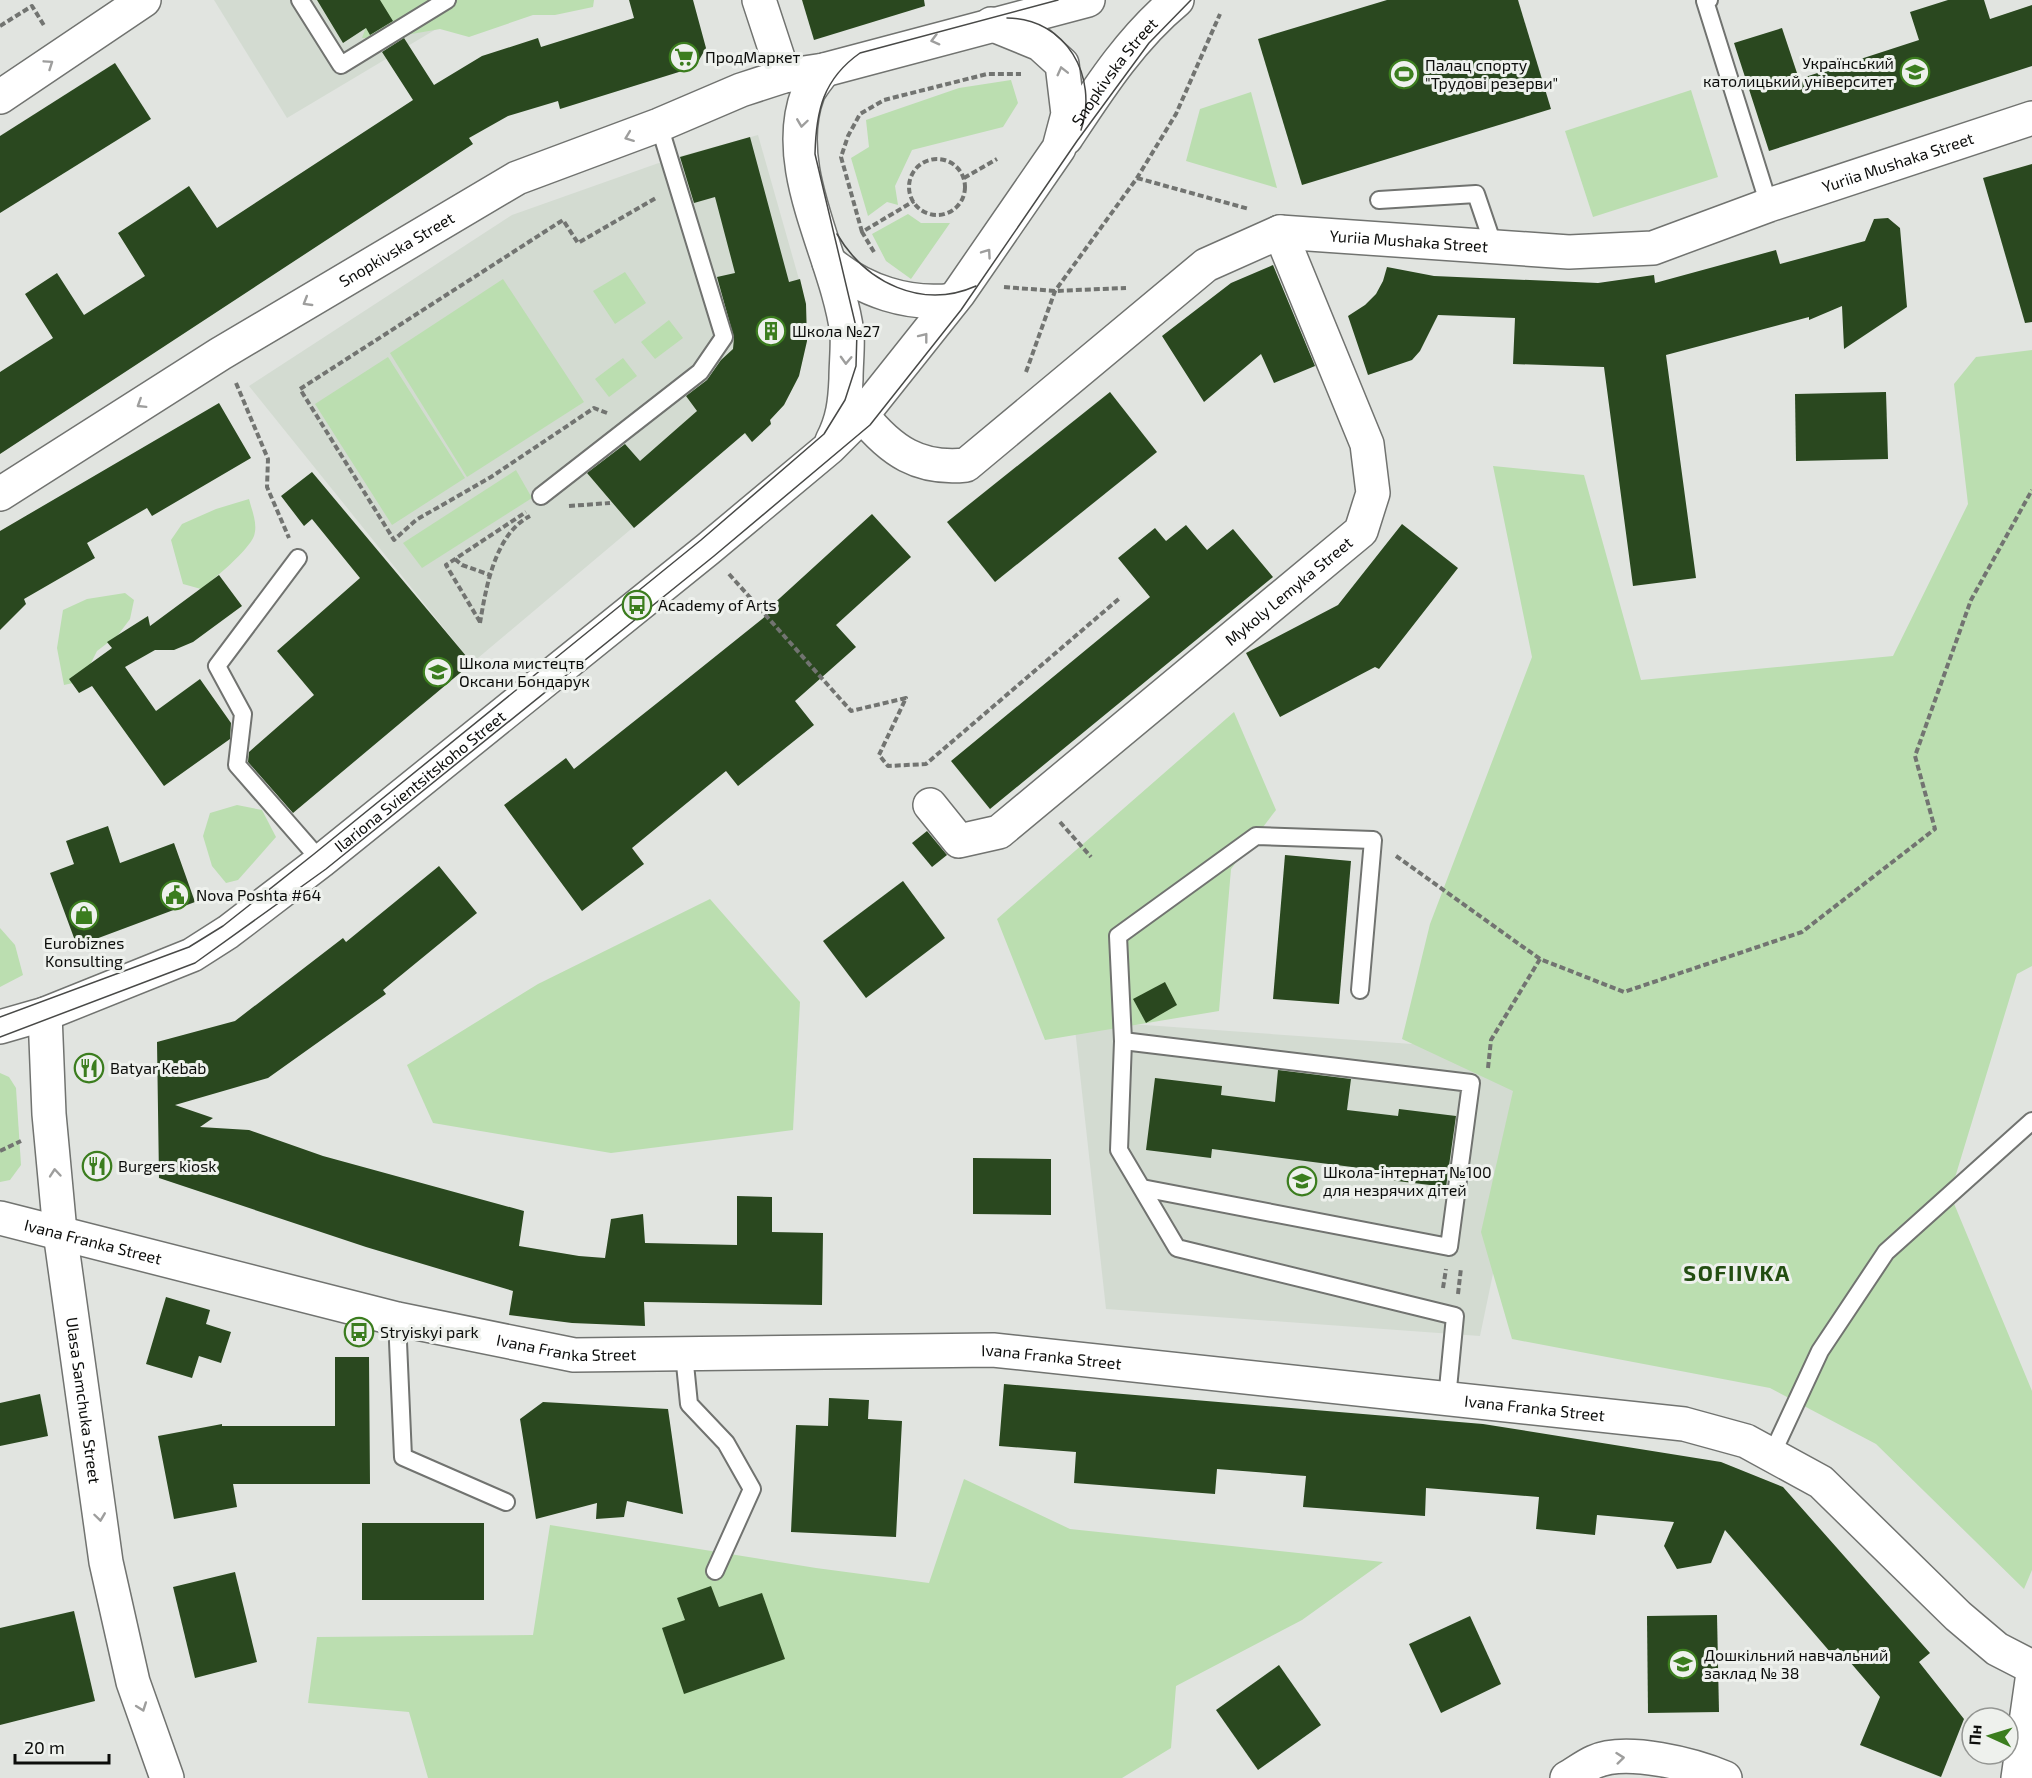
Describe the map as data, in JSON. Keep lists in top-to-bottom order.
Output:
{
  "streets": {
    "main road": [
      "Snopkivska Street",
      "Yuriia Mushaka Street",
      "Mykoly Lemyka Street",
      "Ilariona Svientsitskoho Street",
      "Ivana Franka Street",
      "Ulasa Samchuka Street"
    ]
  },
  "crossings": [
    ["Snopkivska Street", "Ilariona Svientsitskoho Street"],
    ["Yuriia Mushaka Street", "Mykoly Lemyka Street"],
    ["Yuriia Mushaka Street", "Ilariona Svientsitskoho Street"],
    ["Ilariona Svientsitskoho Street", "Ulasa Samchuka Street"],
    ["Ivana Franka Street", "Ulasa Samchuka Street"]
  ],
  "districts": ["SOFIIVKA"],
  "places": {
    "supermarket": ["ПродМаркет"],
    "school or university": [
      "Український католицький університет",
      "Школа мистецтв Оксани Бондарук",
      "Школа-інтернат №100 для незрячих дітей",
      "Дошкільний навчальний заклад № 38"
    ],
    "sports": ["Палац спорту \"Трудові резерви\""],
    "building": ["Школа №27"],
    "bus stop": ["Academy of Arts", "Stryiskyi park"],
    "public building": ["Nova Poshta #64"],
    "shop": ["Eurobiznes Konsulting"],
    "restaurant": ["Batyar Kebab", "Burgers kiosk"]
  },
  "scale_bar": "20 m",
  "north": "left"
}
